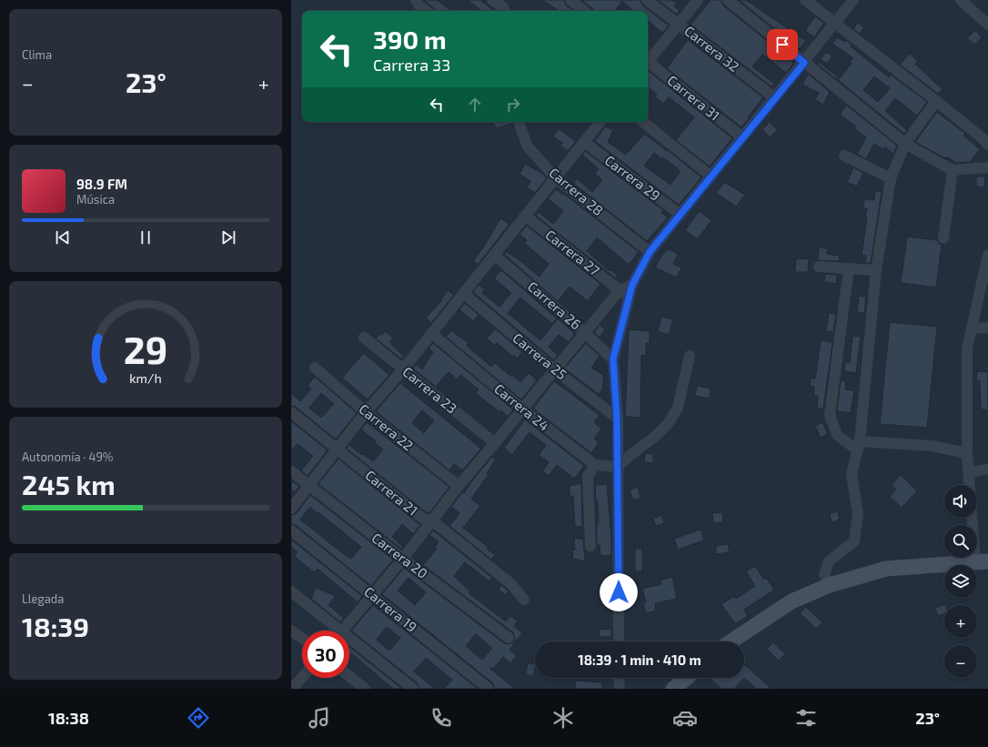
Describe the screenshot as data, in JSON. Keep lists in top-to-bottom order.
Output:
{
  "streets": {
    "street": [
      "Carrera 32",
      "Carrera 31",
      "Carrera 29",
      "Carrera 28",
      "Carrera 27",
      "Carrera 26",
      "Carrera 25",
      "Carrera 23",
      "Carrera 24",
      "Carrera 22",
      "Carrera 21",
      "Carrera 20",
      "Carrera 19"
    ]
  },
  "page": {
    "tile": [
      "Clima",
      ["Autonomía · 49%", "245 km"],
      ["Llegada", "18:39"]
    ],
    "turn": ["390 m", "Carrera 33"],
    "heat": ["−", "23°", "+"],
    "song": ["98.9 FM", "Música"],
    "map_buttons": ["+", "−"],
    "limit": "30",
    "trip": "18:39 · 1 min · 410 m",
    "tabs": ["18:38", "23°"],
    "gauge": ["29", "km/h"]
  }
}
